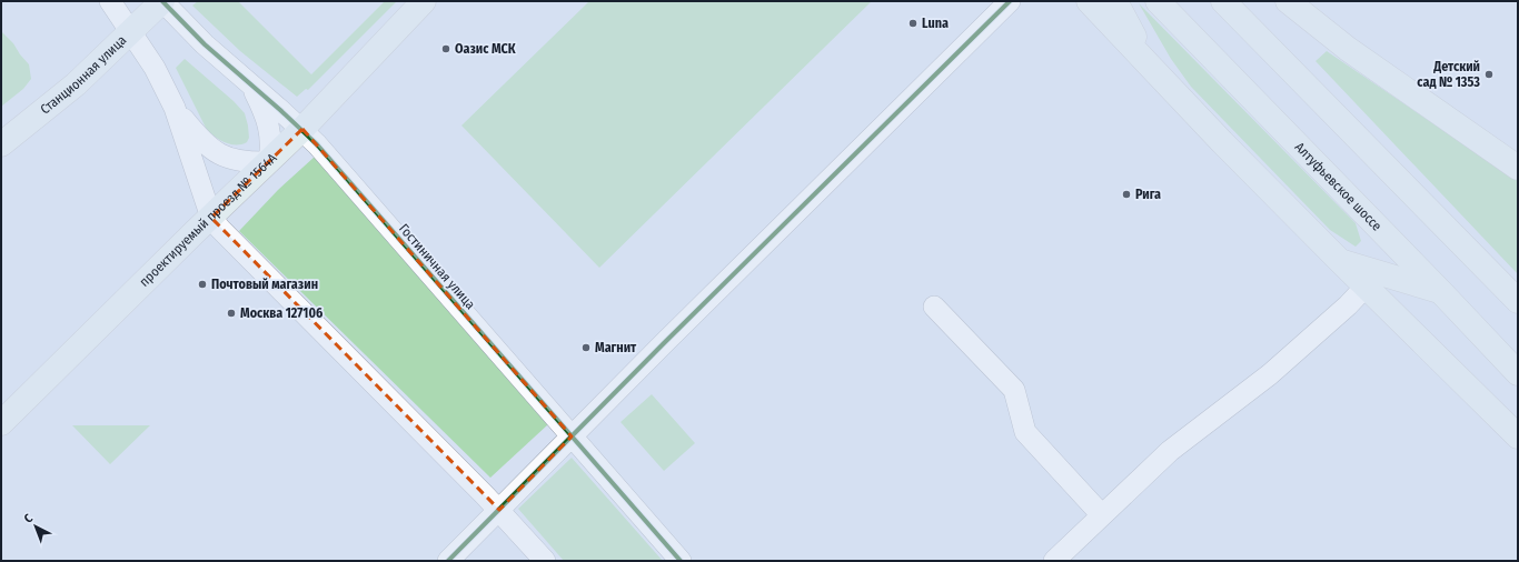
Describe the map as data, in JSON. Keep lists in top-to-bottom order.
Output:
{
  "streets": {
    "main road": ["Станционная улица", "Алтуфьевское шоссе", "проектируемый проезд № 1564А"],
    "street": ["Гостиничная улица"]
  },
  "crossings": [
    ["Станционная улица", "Гостиничная улица"],
    ["проектируемый проезд № 1564А", "Гостиничная улица"]
  ],
  "places": [
    "Luna",
    "Оазис МСК",
    "Детский сад № 1353",
    "Рига",
    "Почтовый магазин",
    "Москва 127106",
    "Магнит"
  ],
  "north": "top left"
}
